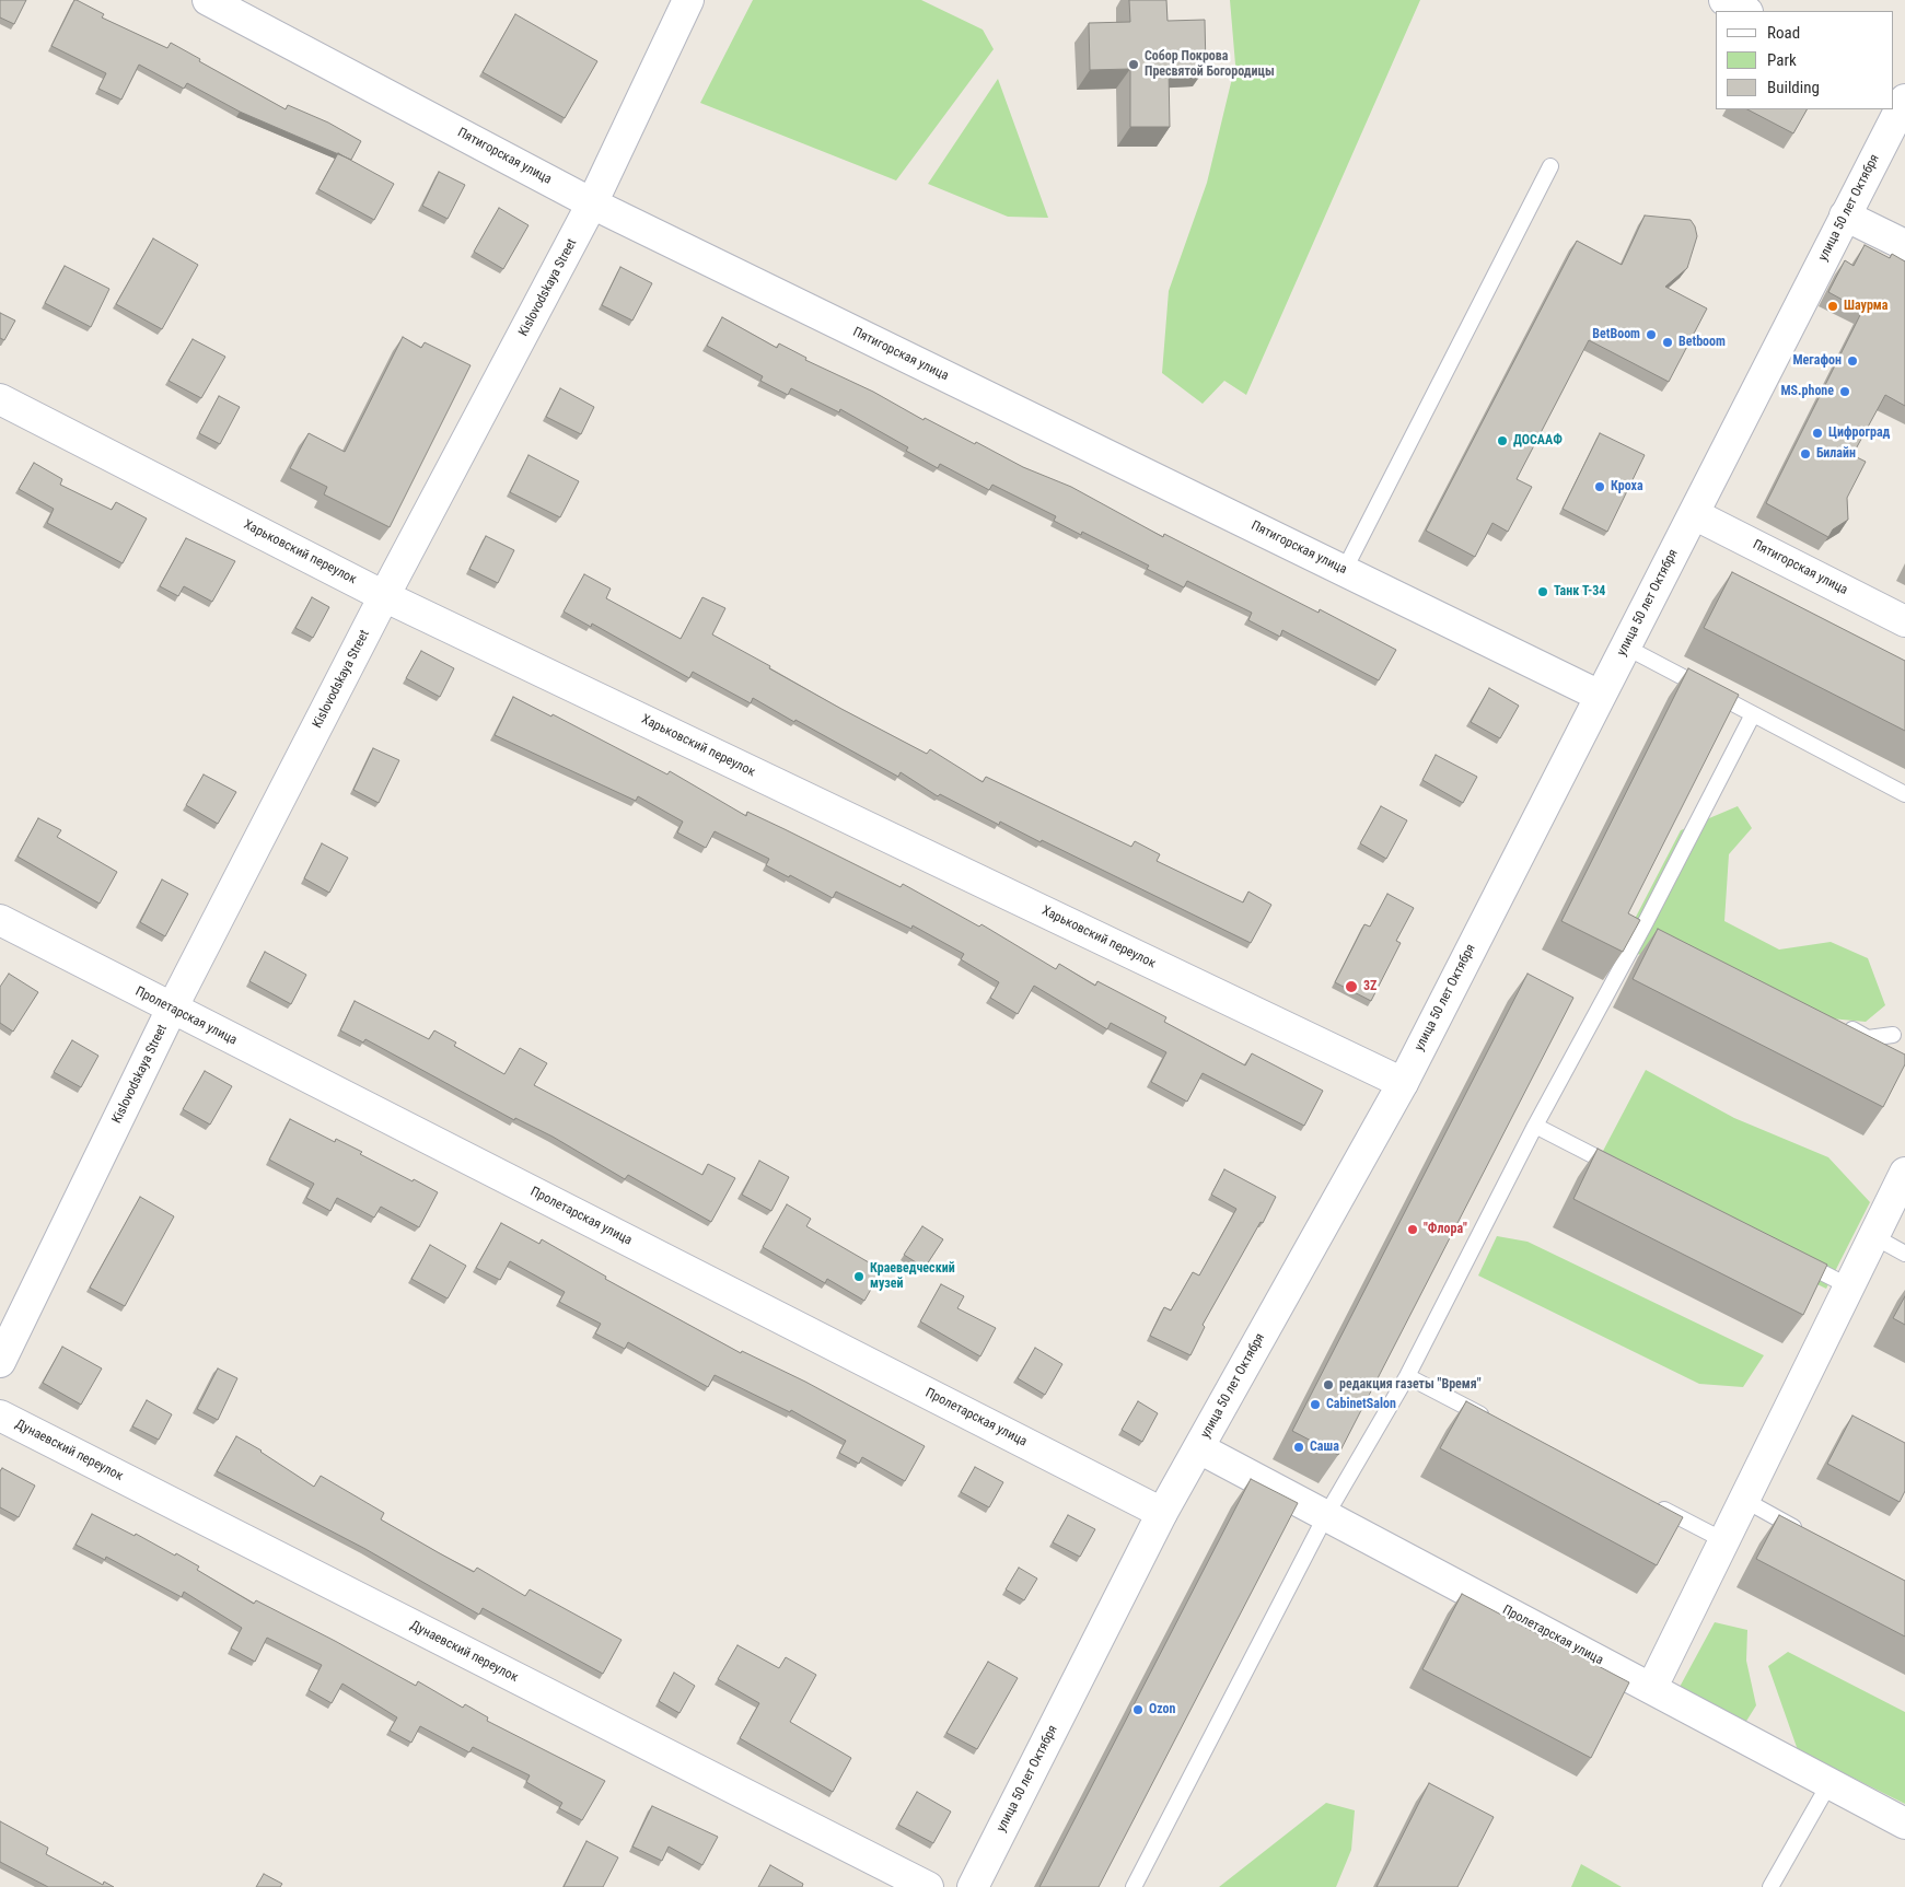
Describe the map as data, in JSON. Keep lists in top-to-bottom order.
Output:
{
  "streets": {
    "street": [
      "Пятигорская улица",
      "улица 50 лет Октября",
      "Kislovodskaya Street",
      "Харьковский переулок",
      "Пролетарская улица",
      "Дунаевский переулок"
    ]
  },
  "crossings": [
    ["Пятигорская улица", "улица 50 лет Октября"],
    ["Пятигорская улица", "Kislovodskaya Street"],
    ["улица 50 лет Октября", "Харьковский переулок"],
    ["улица 50 лет Октября", "Пролетарская улица"],
    ["Kislovodskaya Street", "Харьковский переулок"],
    ["Kislovodskaya Street", "Пролетарская улица"]
  ],
  "places": [
    "Собор Покрова Пресвятой Богородицы",
    "Шаурма",
    "BetBoom",
    "Betboom",
    "Мегафон",
    "MS.phone",
    "Цифроград",
    "ДОСААФ",
    "Билайн",
    "Кроха",
    "Танк Т-34",
    "3Z",
    "\"Флора\"",
    "Краеведческий музей",
    "редакция газеты \"Время\"",
    "CabinetSalon",
    "Саша",
    "Ozon"
  ],
  "legend": ["Road", "Park", "Building"]
}
